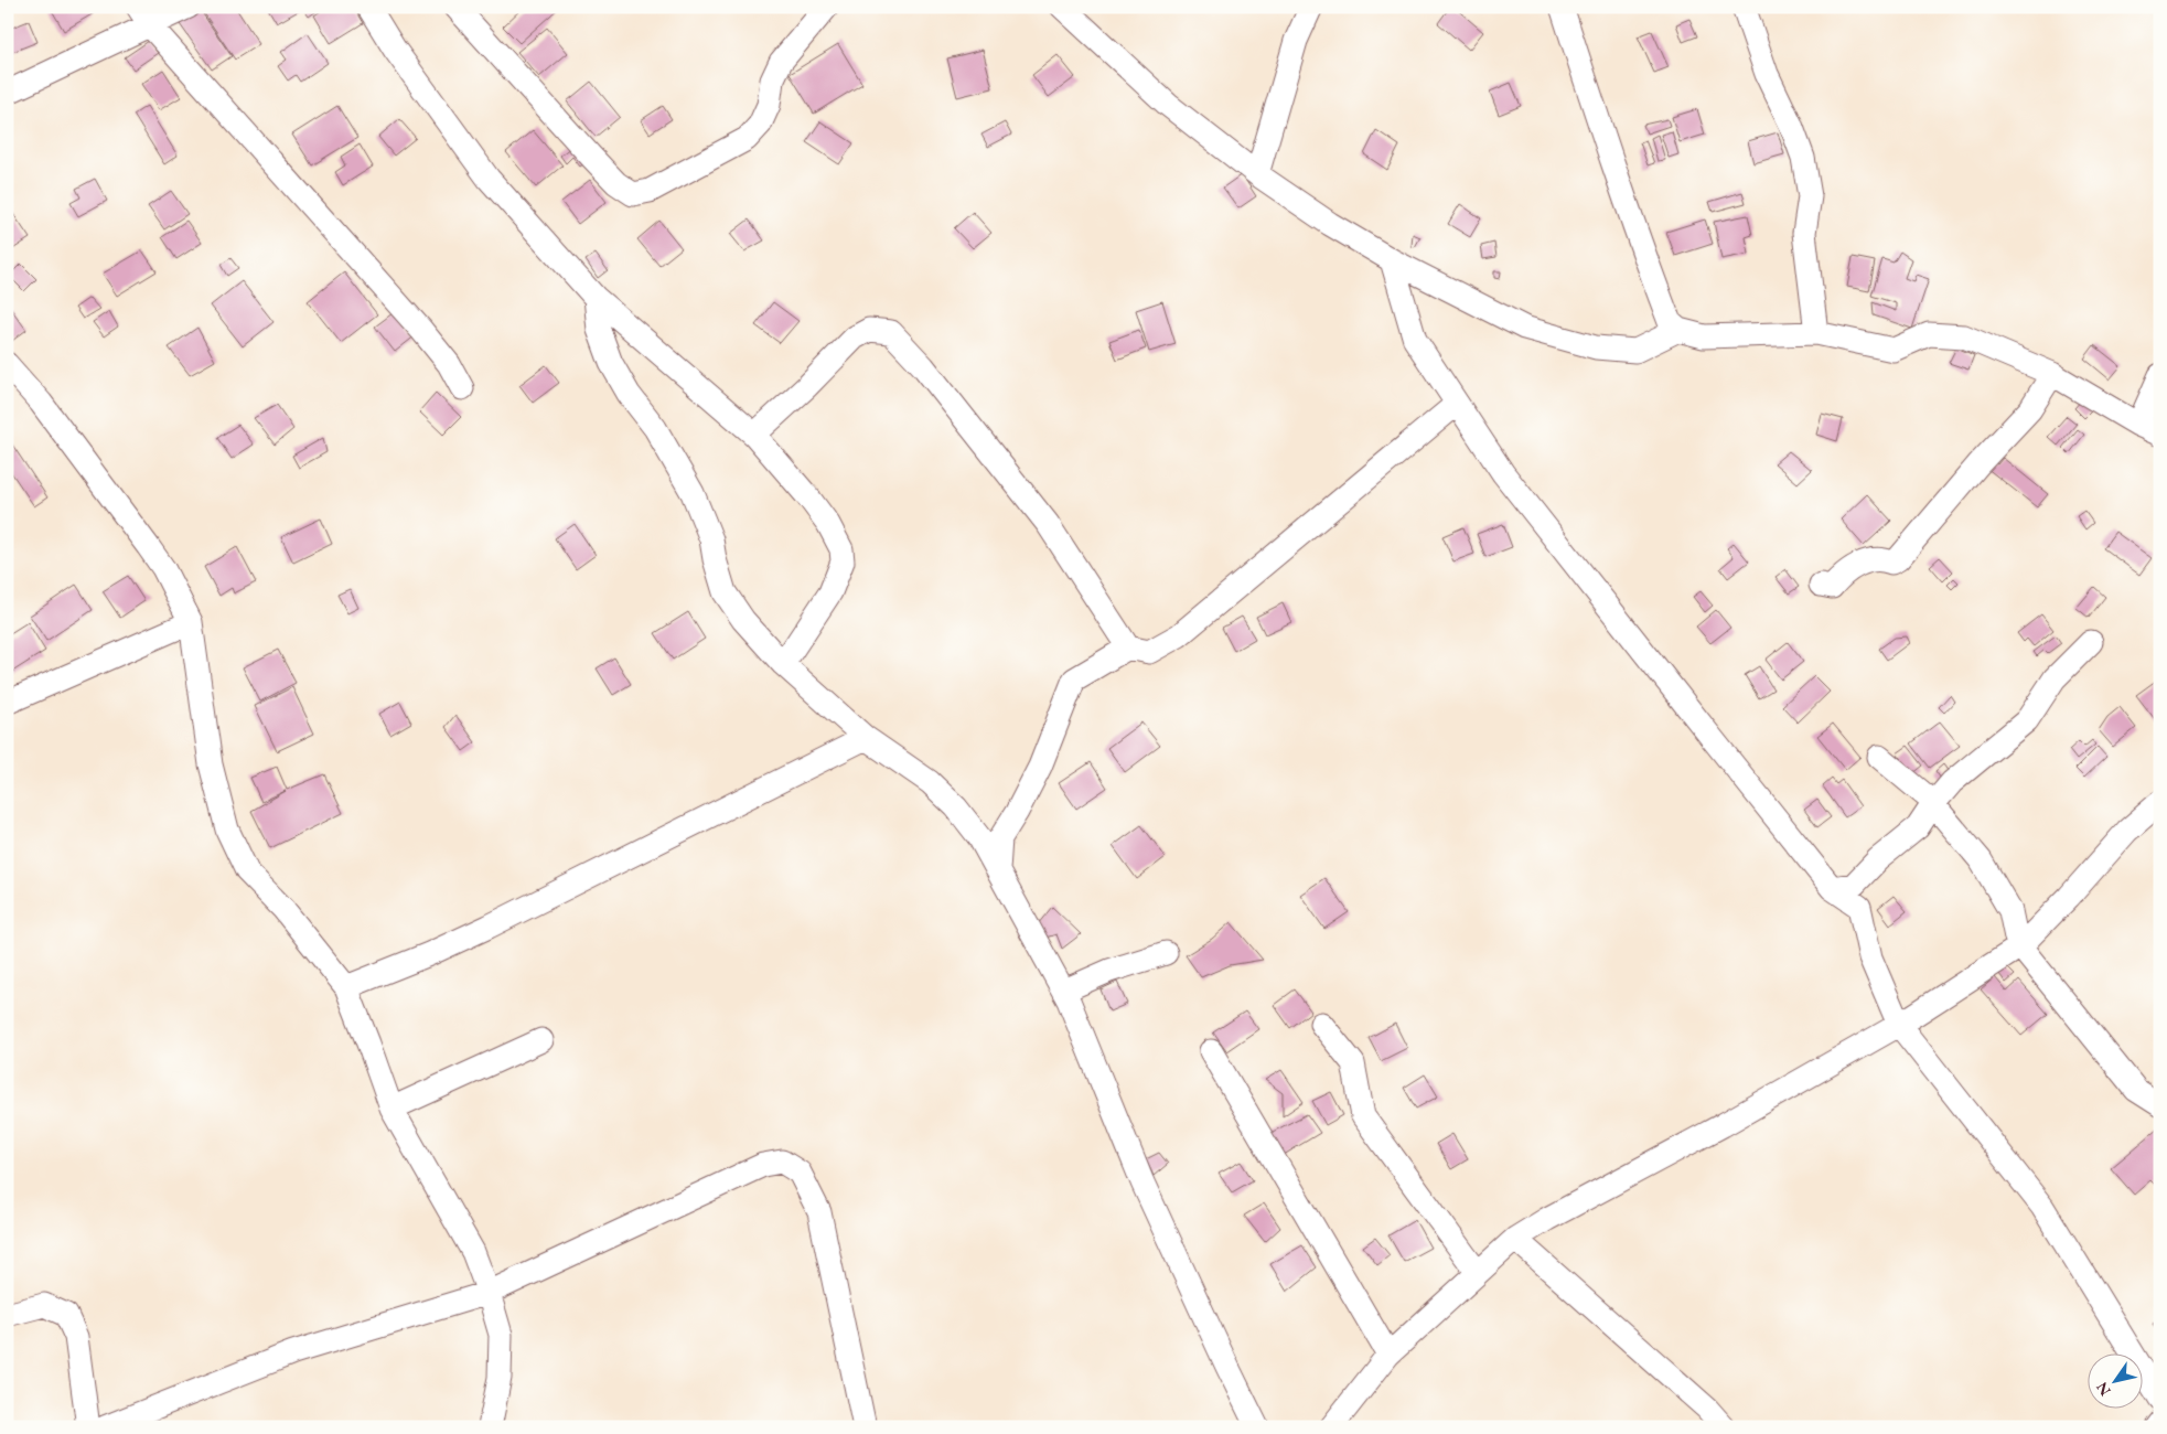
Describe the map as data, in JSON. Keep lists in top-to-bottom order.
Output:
{
  "north": "bottom left"
}
